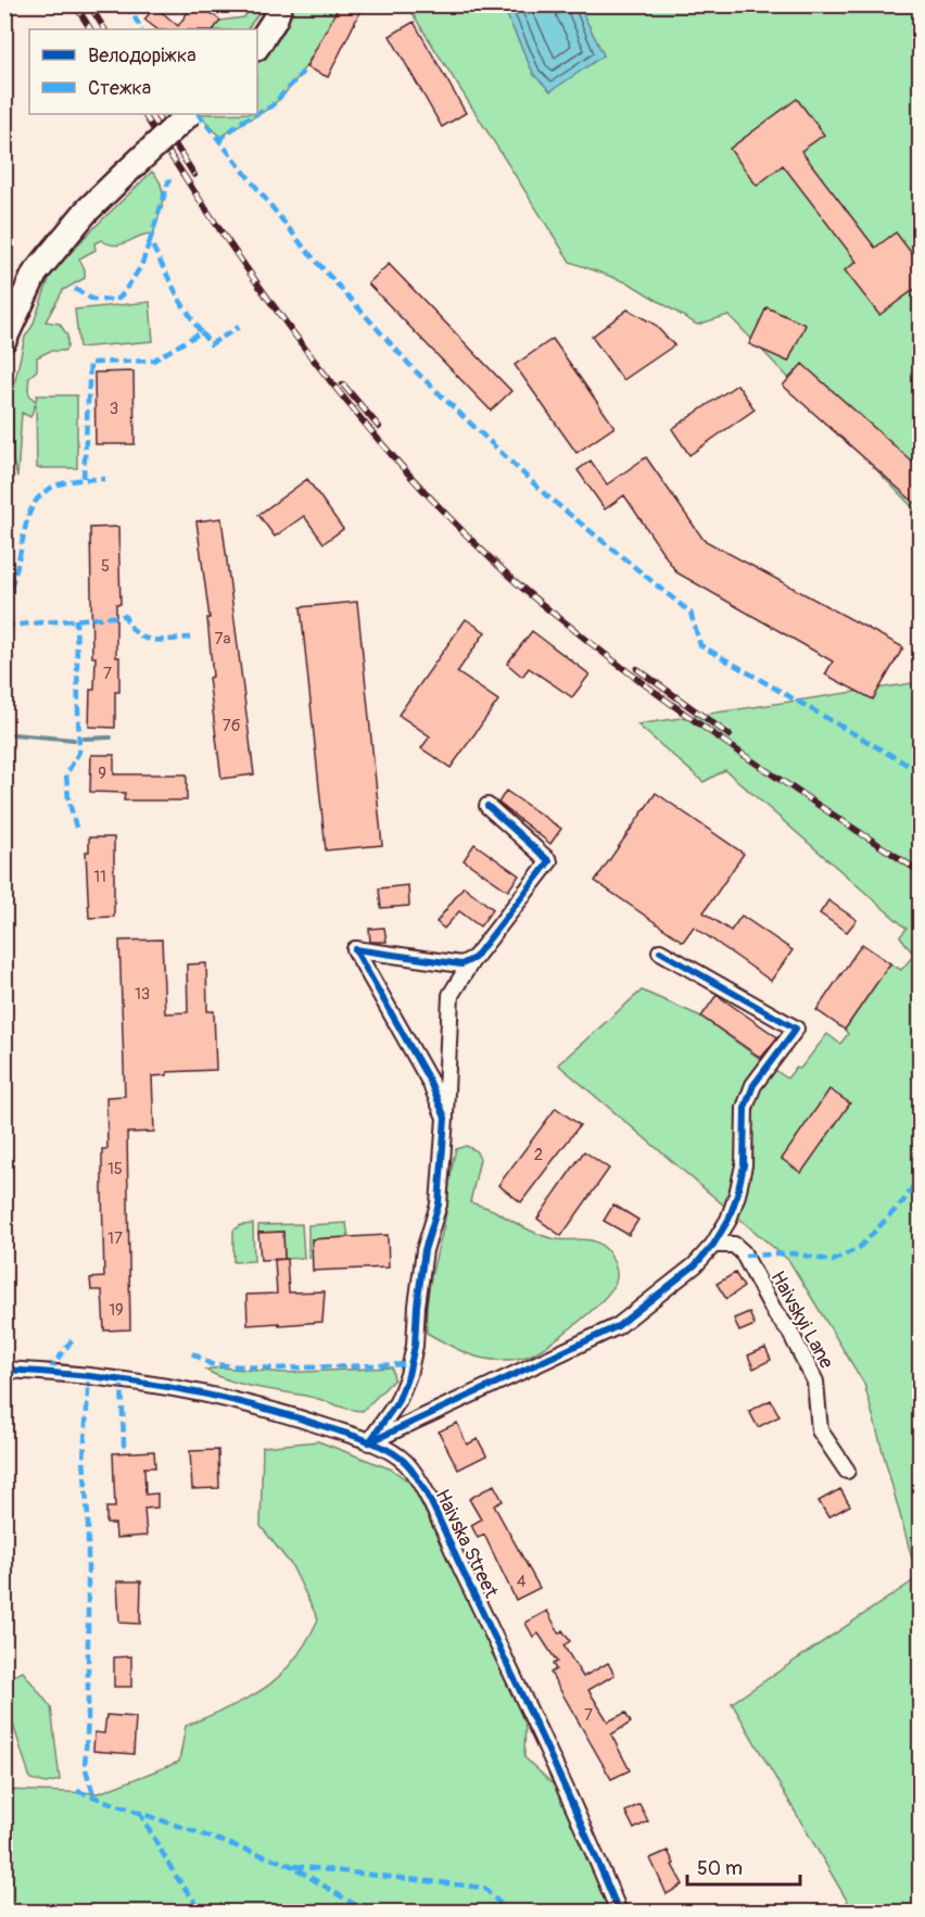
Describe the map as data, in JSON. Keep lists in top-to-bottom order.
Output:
{
  "streets": {
    "street": ["Haivskyi Lane", "Haivska Street"]
  },
  "house_numbers": [
    "3",
    "5",
    "7а",
    "7",
    "7б",
    "9",
    "11",
    "13",
    "2",
    "15",
    "17",
    "19",
    "4",
    "7"
  ],
  "legend": ["Велодоріжка", "Стежка"],
  "scale_bar": "50 m"
}
